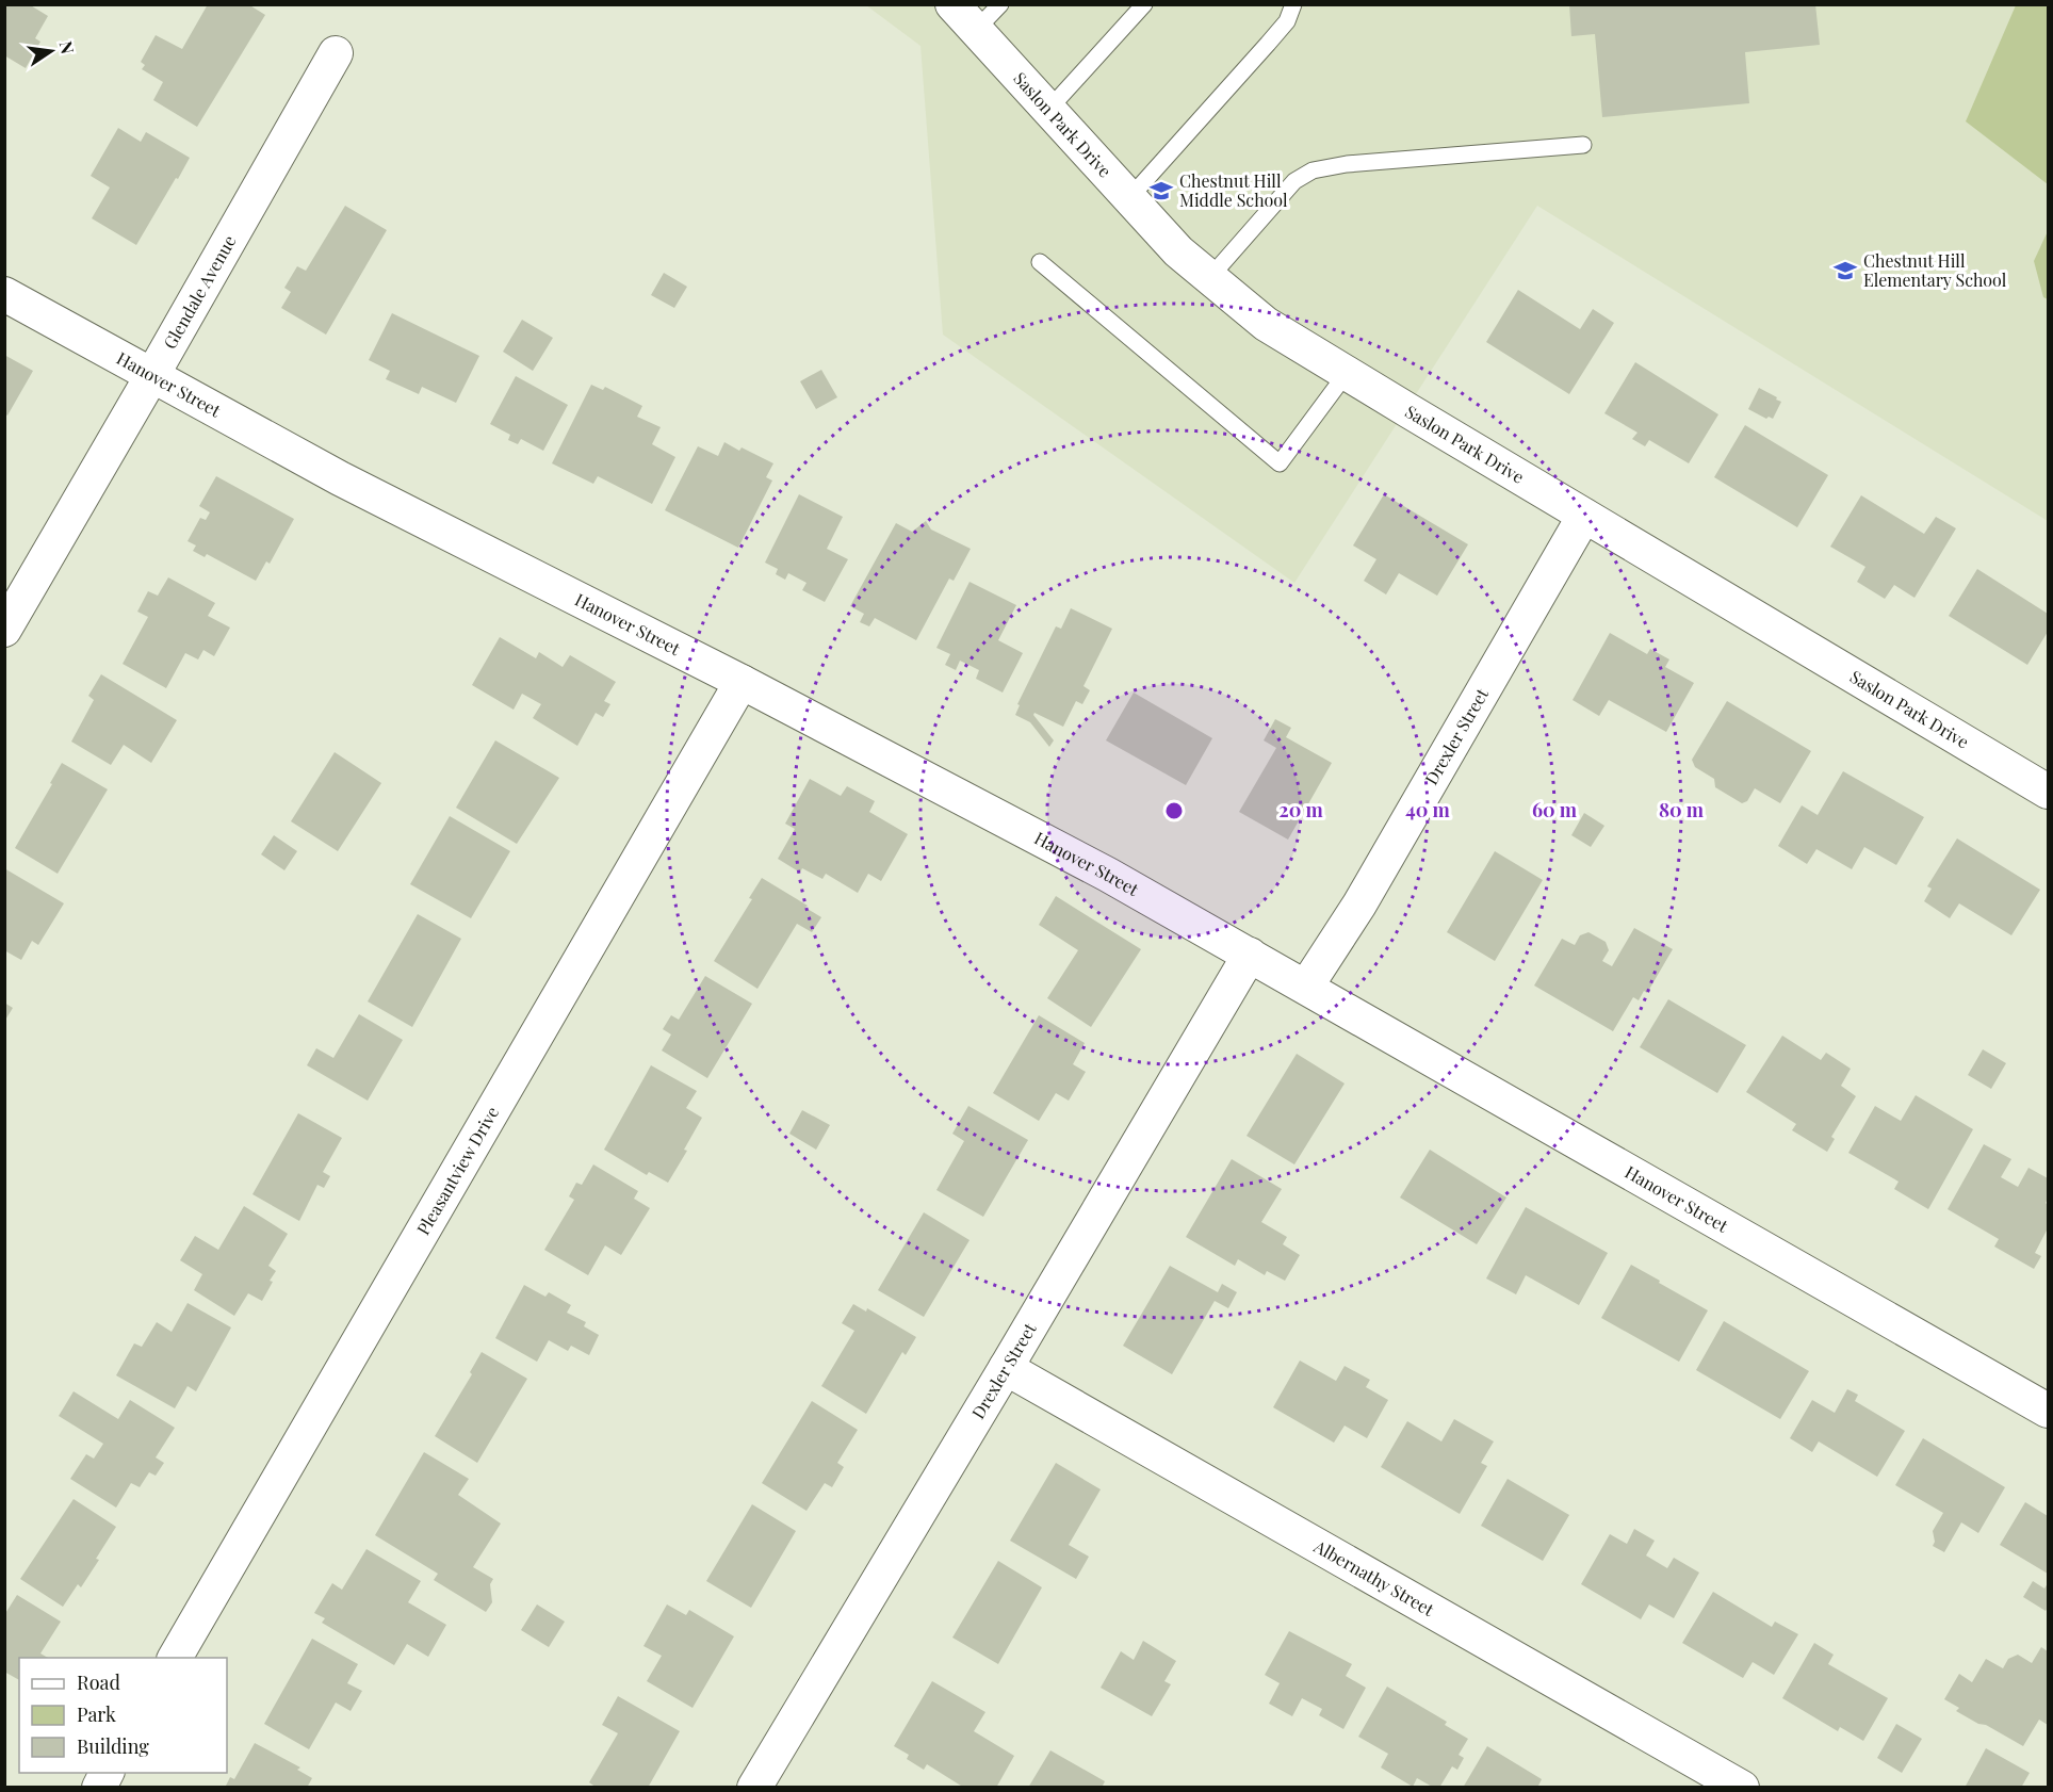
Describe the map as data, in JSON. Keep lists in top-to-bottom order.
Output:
{
  "streets": {
    "street": [
      "Saslon Park Drive",
      "Glendale Avenue",
      "Hanover Street",
      "Drexler Street",
      "Pleasantview Drive",
      "Albernathy Street"
    ]
  },
  "crossings": [
    ["Saslon Park Drive", "Drexler Street"],
    ["Glendale Avenue", "Hanover Street"],
    ["Hanover Street", "Drexler Street"],
    ["Hanover Street", "Pleasantview Drive"],
    ["Drexler Street", "Albernathy Street"]
  ],
  "places": {
    "school or university": ["Chestnut Hill Middle School", "Chestnut Hill Elementary School"]
  },
  "legend": ["Road", "Park", "Building"],
  "north": "right",
  "rings": [
    "20 m",
    "40 m",
    "60 m",
    "80 m"
  ]
}
